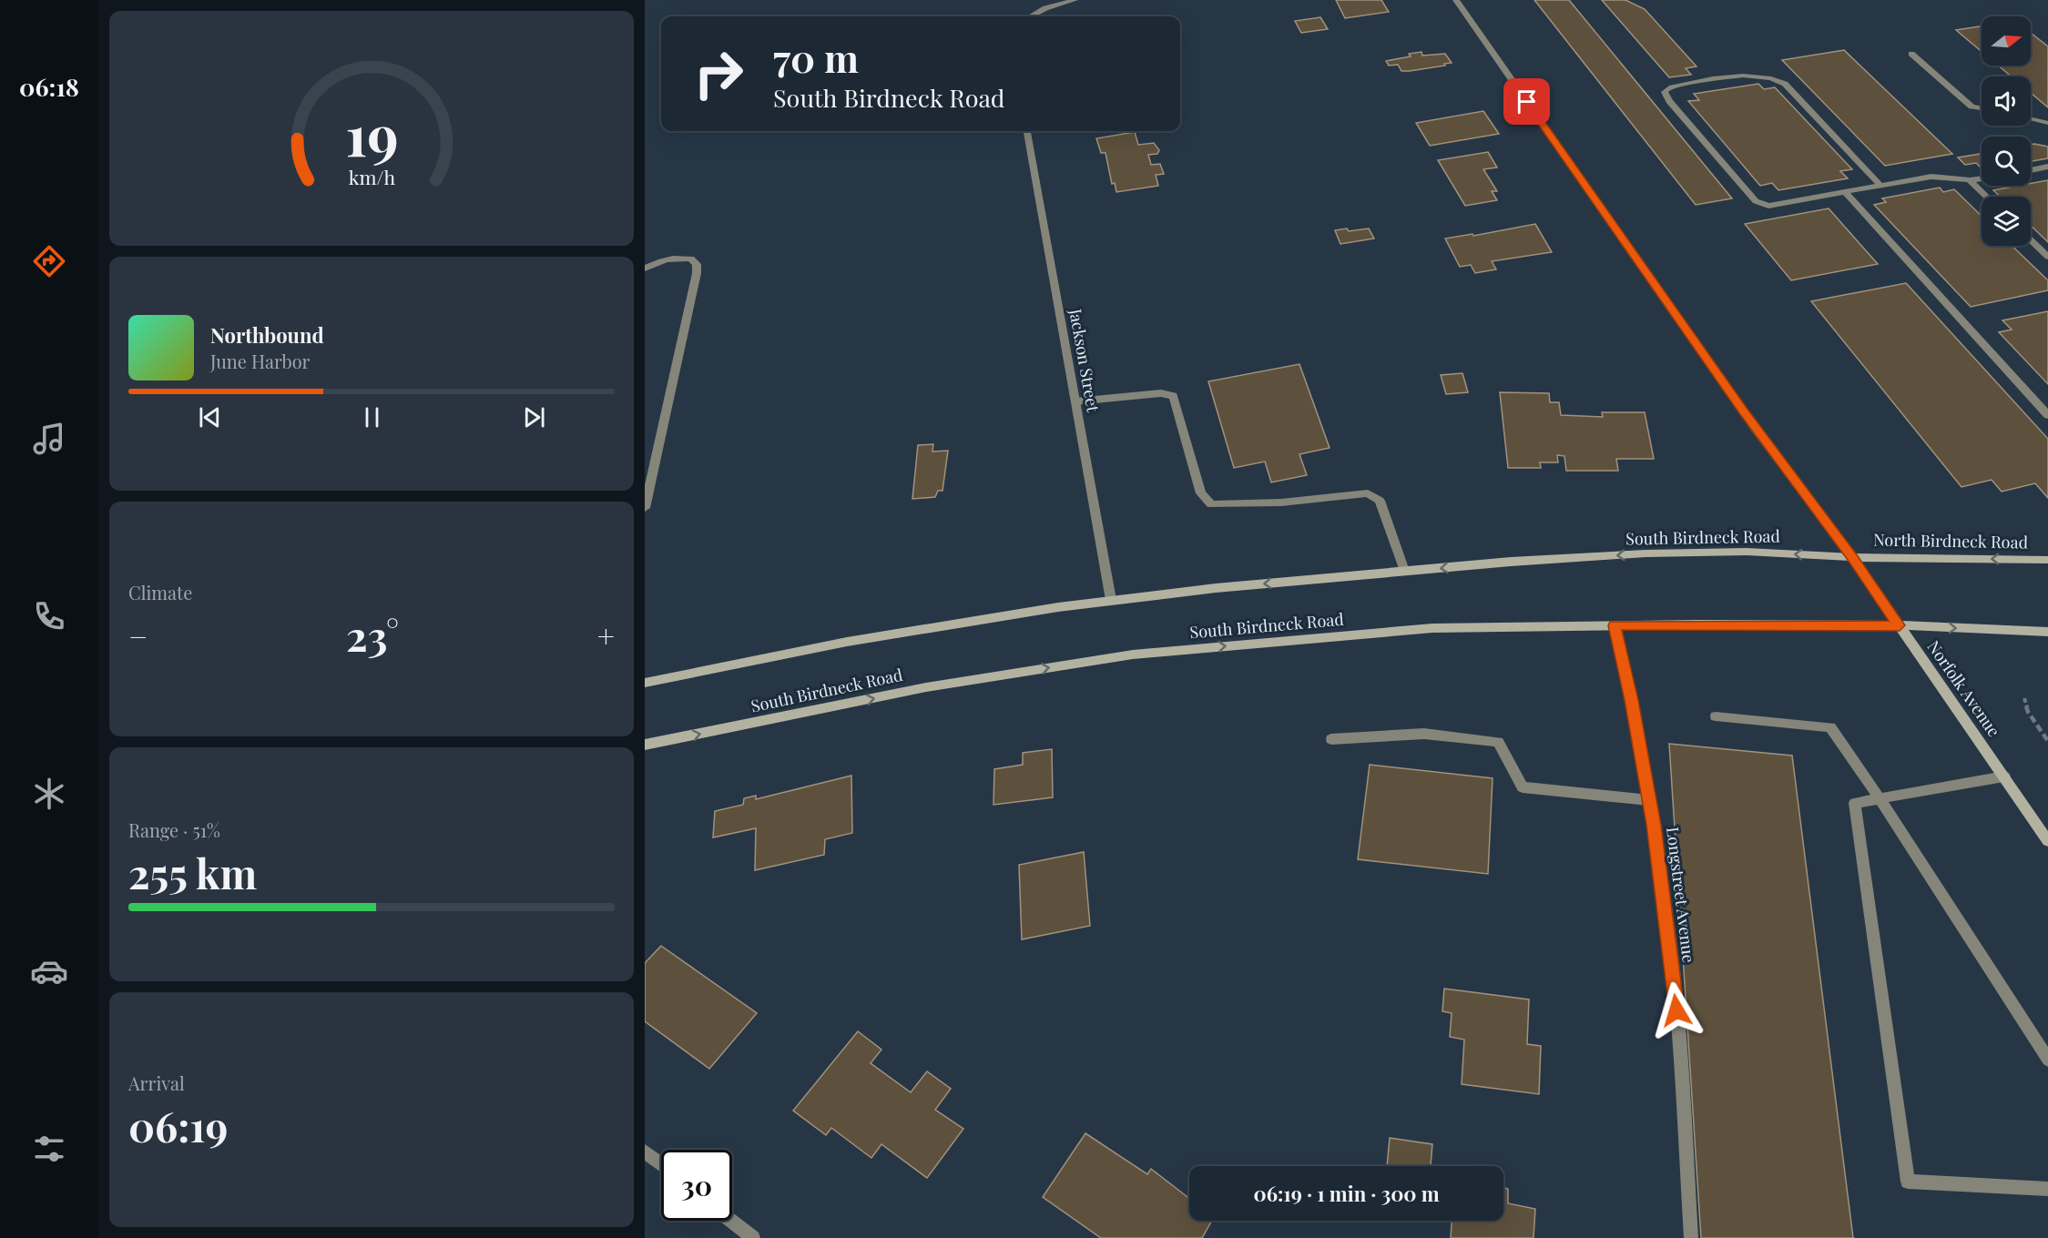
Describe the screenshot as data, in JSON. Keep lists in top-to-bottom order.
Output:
{
  "streets": {
    "main road": ["South Birdneck Road", "North Birdneck Road", "Norfolk Avenue"],
    "street": ["Jackson Street", "Longstreet Avenue"]
  },
  "crossings": [
    ["Jackson Street", "South Birdneck Road"],
    ["South Birdneck Road", "North Birdneck Road"],
    ["South Birdneck Road", "Norfolk Avenue"],
    ["South Birdneck Road", "Longstreet Avenue"],
    ["North Birdneck Road", "Norfolk Avenue"]
  ],
  "north": "right",
  "page": {
    "tabs": "06:18",
    "turn": ["70 m", "South Birdneck Road"],
    "song": ["Northbound", "June Harbor"],
    "tile": [
      "Climate",
      ["Range · 51%", "255 km"],
      ["Arrival", "06:19"]
    ],
    "heat": ["−", "23°", "+"],
    "limit": "30",
    "trip": "06:19 · 1 min · 300 m",
    "gauge": ["19", "km/h"]
  }
}
